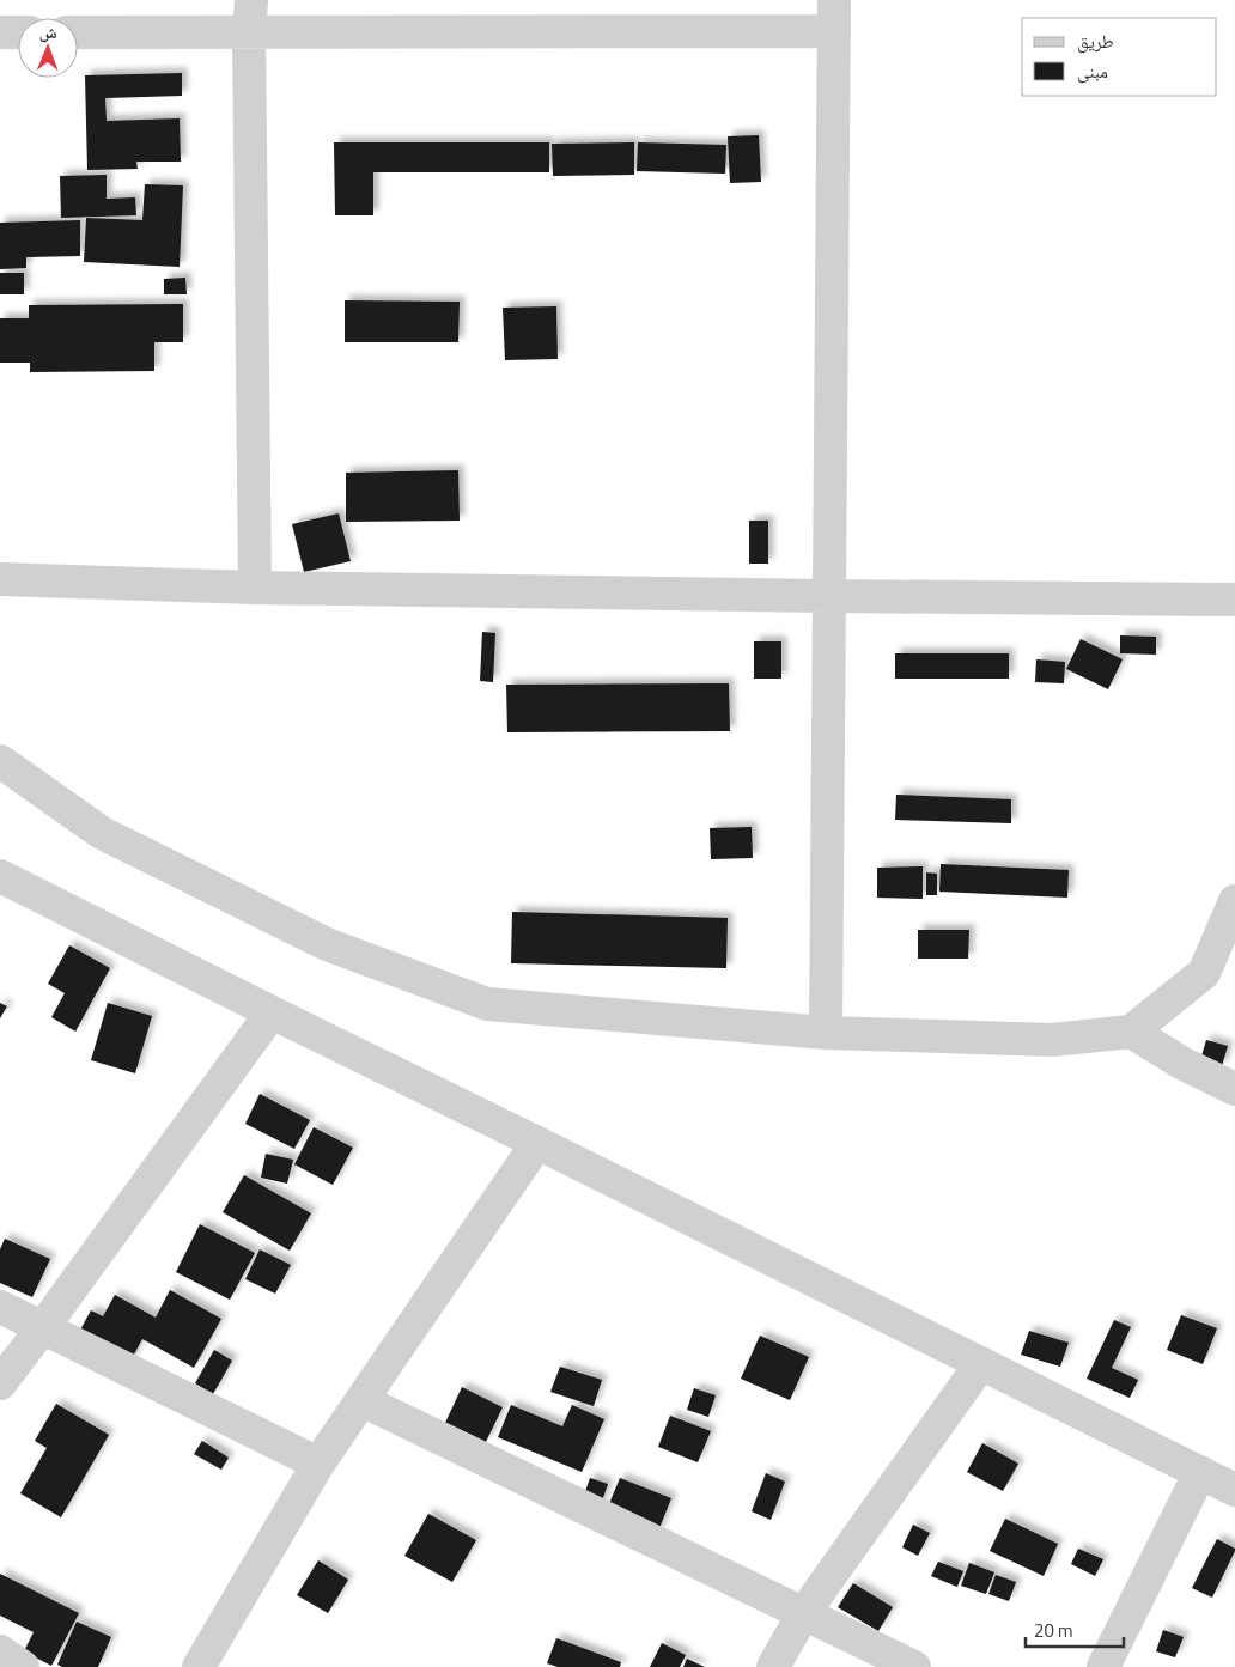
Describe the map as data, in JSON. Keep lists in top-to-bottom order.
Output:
{
  "legend": ["طريق", "مبنى"],
  "scale_bar": "20 m",
  "north": "top"
}
